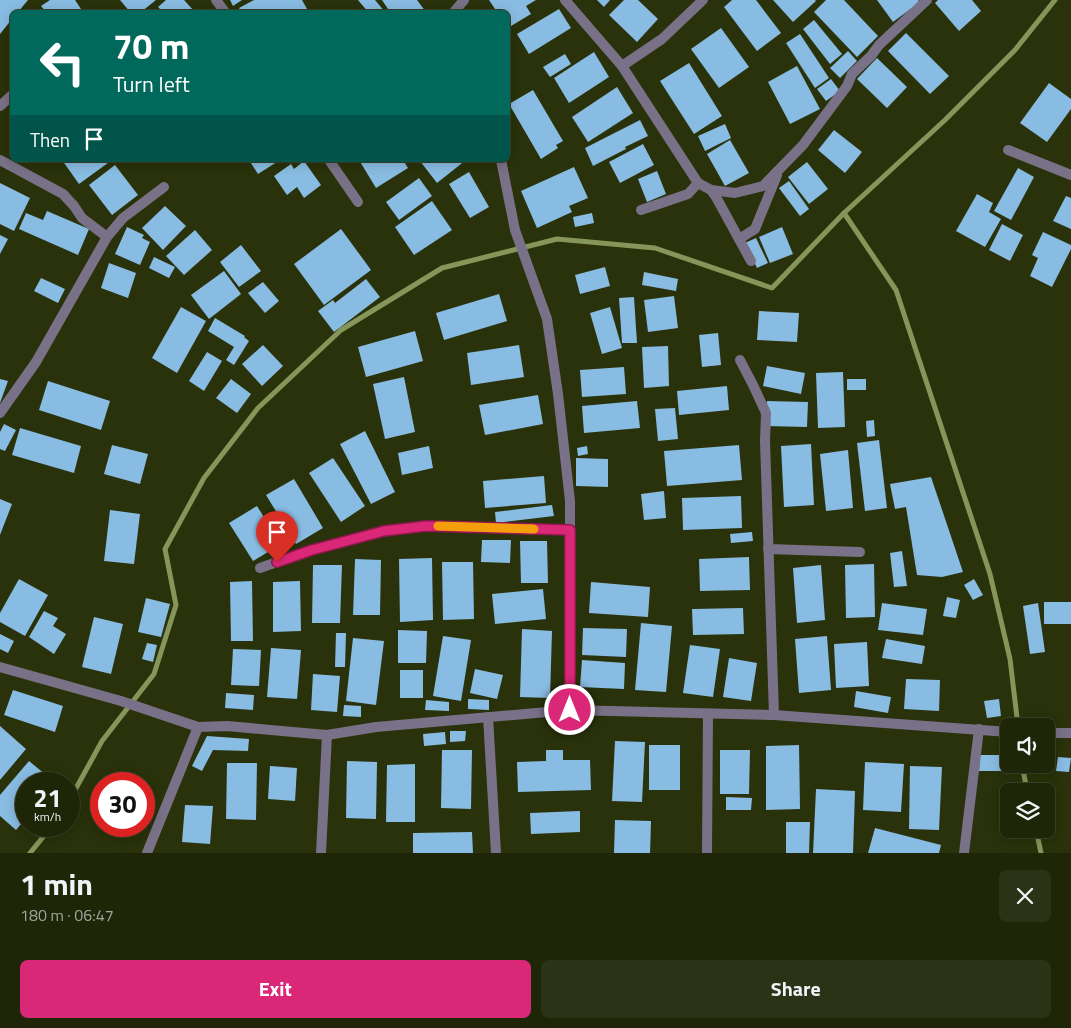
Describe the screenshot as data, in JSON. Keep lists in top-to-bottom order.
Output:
{
  "page": {
    "turn": ["70 m", "Turn left"],
    "then": "Then",
    "speed": "21 km/h",
    "limit": "30",
    "heading": ["1 min", "180 m · 06:47"],
    "buttons": ["Exit", "Share"]
  }
}
